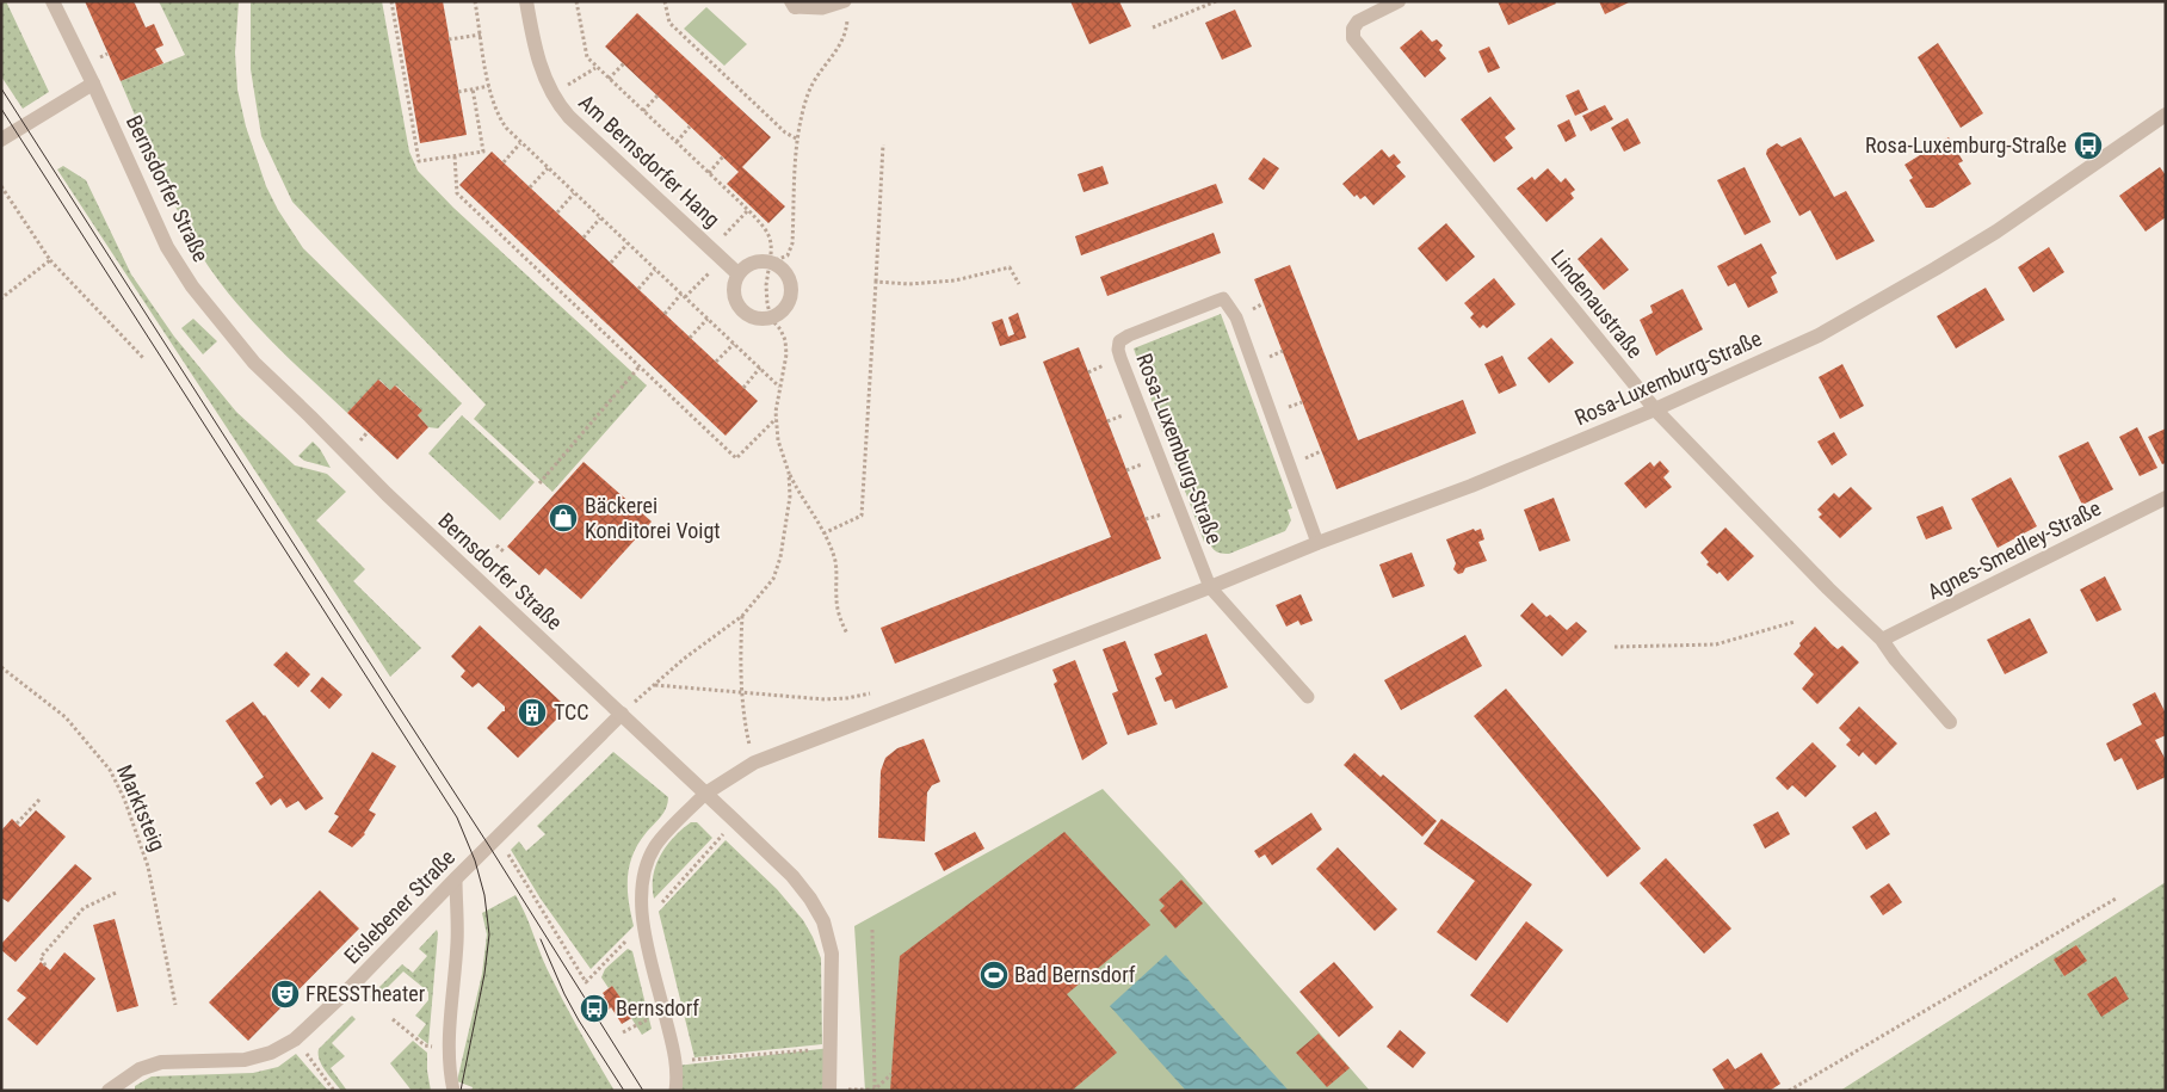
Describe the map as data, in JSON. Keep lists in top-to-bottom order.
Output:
{
  "streets": {
    "street": [
      "Am Bernsdorfer Hang",
      "Bernsdorfer Straße",
      "Lindenaustraße",
      "Rosa-Luxemburg-Straße",
      "Agnes-Smedley-Straße",
      "Eislebener Straße"
    ],
    "path": ["Marktsteig"]
  },
  "crossings": [
    ["Bernsdorfer Straße", "Rosa-Luxemburg-Straße"],
    ["Bernsdorfer Straße", "Eislebener Straße"],
    ["Lindenaustraße", "Rosa-Luxemburg-Straße"],
    ["Lindenaustraße", "Agnes-Smedley-Straße"]
  ],
  "places": {
    "bus stop": ["Rosa-Luxemburg-Straße", "Bernsdorf"],
    "shop": ["Bäckerei Konditorei Voigt"],
    "building": ["TCC"],
    "sports": ["Bad Bernsdorf"],
    "theatre": ["FRESSTheater"]
  }
}
